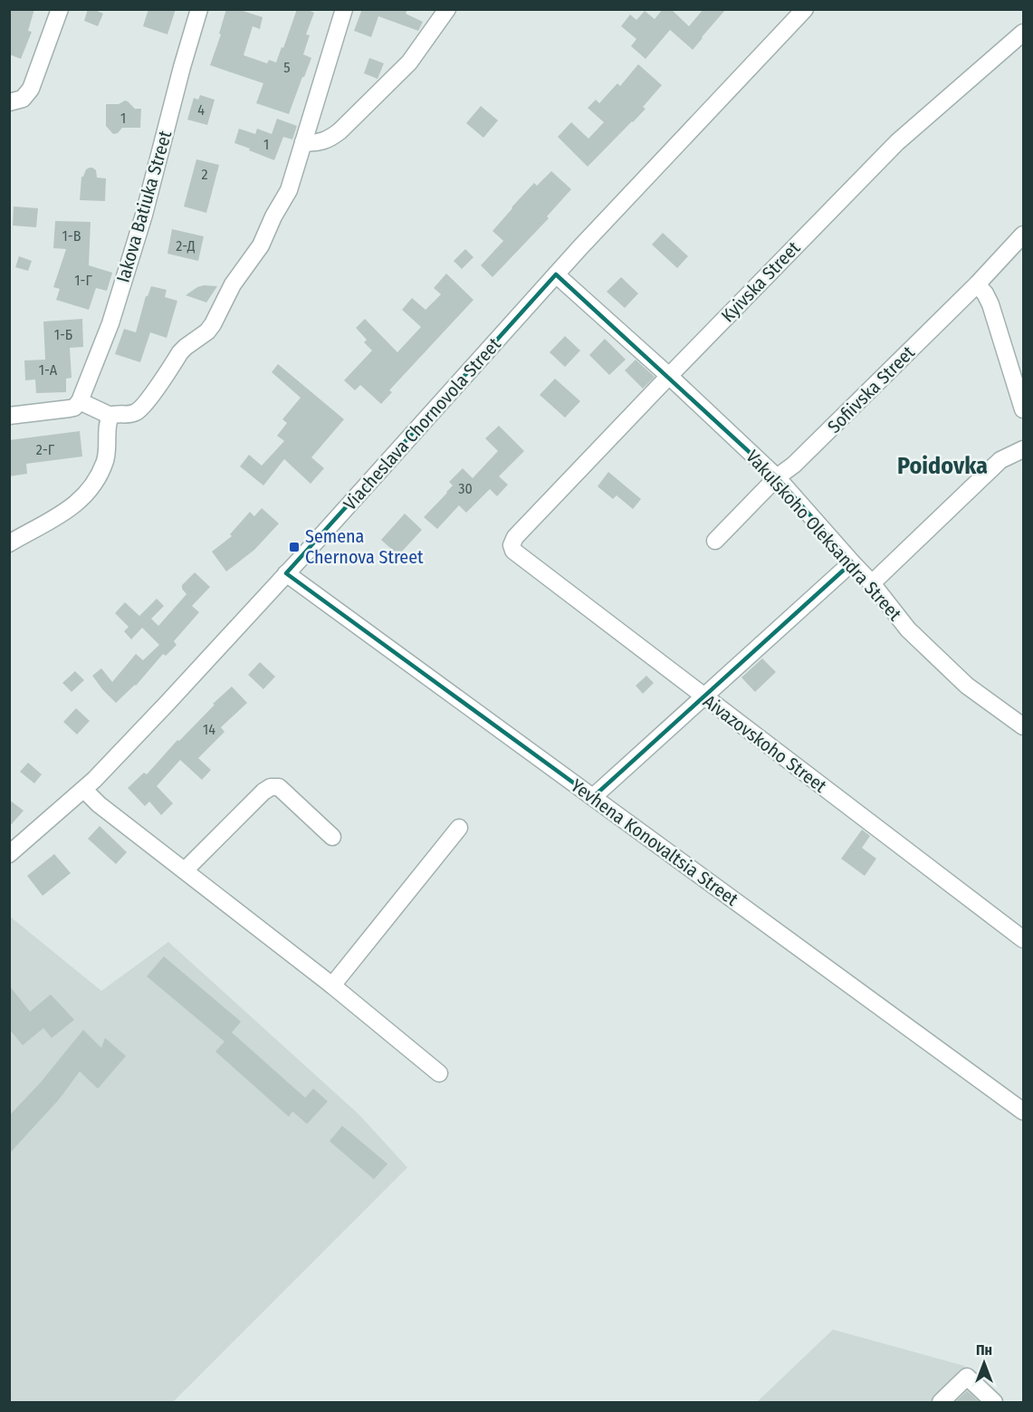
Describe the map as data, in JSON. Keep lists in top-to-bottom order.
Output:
{
  "streets": {
    "street": [
      "Iakova Batiuka Street",
      "Kyivska Street",
      "Sofiivska Street",
      "Viacheslava Chornovola Street",
      "Vakulskoho Oleksandra Street",
      "Aivazovskoho Street",
      "Yevhena Konovaltsia Street"
    ]
  },
  "crossings": [
    ["Kyivska Street", "Vakulskoho Oleksandra Street"],
    ["Kyivska Street", "Aivazovskoho Street"],
    ["Sofiivska Street", "Vakulskoho Oleksandra Street"],
    ["Viacheslava Chornovola Street", "Vakulskoho Oleksandra Street"],
    ["Viacheslava Chornovola Street", "Yevhena Konovaltsia Street"]
  ],
  "districts": ["Poidovka"],
  "places": {
    "transit": ["Semena Chernova Street"]
  },
  "house_numbers": [
    "5",
    "4",
    "1",
    "1",
    "2",
    "1-В",
    "2-Д",
    "1-Г",
    "1-Б",
    "1-А",
    "2-Г",
    "30",
    "14"
  ],
  "north": "top"
}
